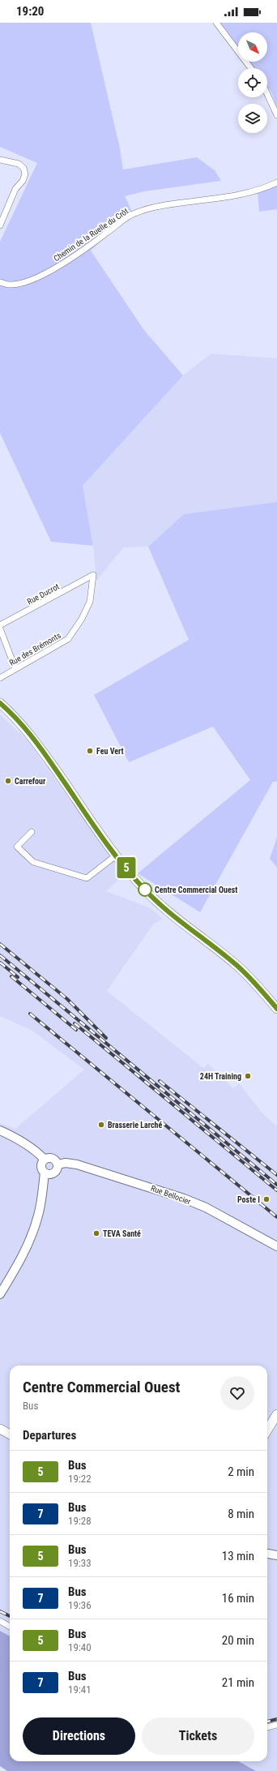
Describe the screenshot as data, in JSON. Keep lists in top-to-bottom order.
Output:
{
  "streets": {
    "street": [
      "Chemin de la Ruelle du Crôt",
      "Rue Ducrot",
      "Rue des Brémonts",
      "Rue Bellocier"
    ]
  },
  "crossings": [
    ["Rue Ducrot", "Rue des Brémonts"]
  ],
  "places": [
    "Feu Vert",
    "Carrefour",
    "Centre Commercial Ouest",
    "24H Training",
    "Brasserie Larché",
    "Poste I",
    "TEVA Santé"
  ],
  "lines": ["bus line 5"],
  "north": "bottom right",
  "page": {
    "status": "19:20",
    "on_map": "5",
    "heading": [
      ["Centre Commercial Ouest", "Bus"],
      "Departures"
    ],
    "list": [
      {
        "mark": "5",
        "name": "Bus",
        "note": "19:22",
        "value": "2 min"
      },
      {
        "mark": "7",
        "name": "Bus",
        "note": "19:28",
        "value": "8 min"
      },
      {
        "mark": "5",
        "name": "Bus",
        "note": "19:33",
        "value": "13 min"
      },
      {
        "mark": "7",
        "name": "Bus",
        "note": "19:36",
        "value": "16 min"
      },
      {
        "mark": "5",
        "name": "Bus",
        "note": "19:40",
        "value": "20 min"
      },
      {
        "mark": "7",
        "name": "Bus",
        "note": "19:41",
        "value": "21 min"
      }
    ],
    "buttons": ["Directions", "Tickets"]
  }
}
